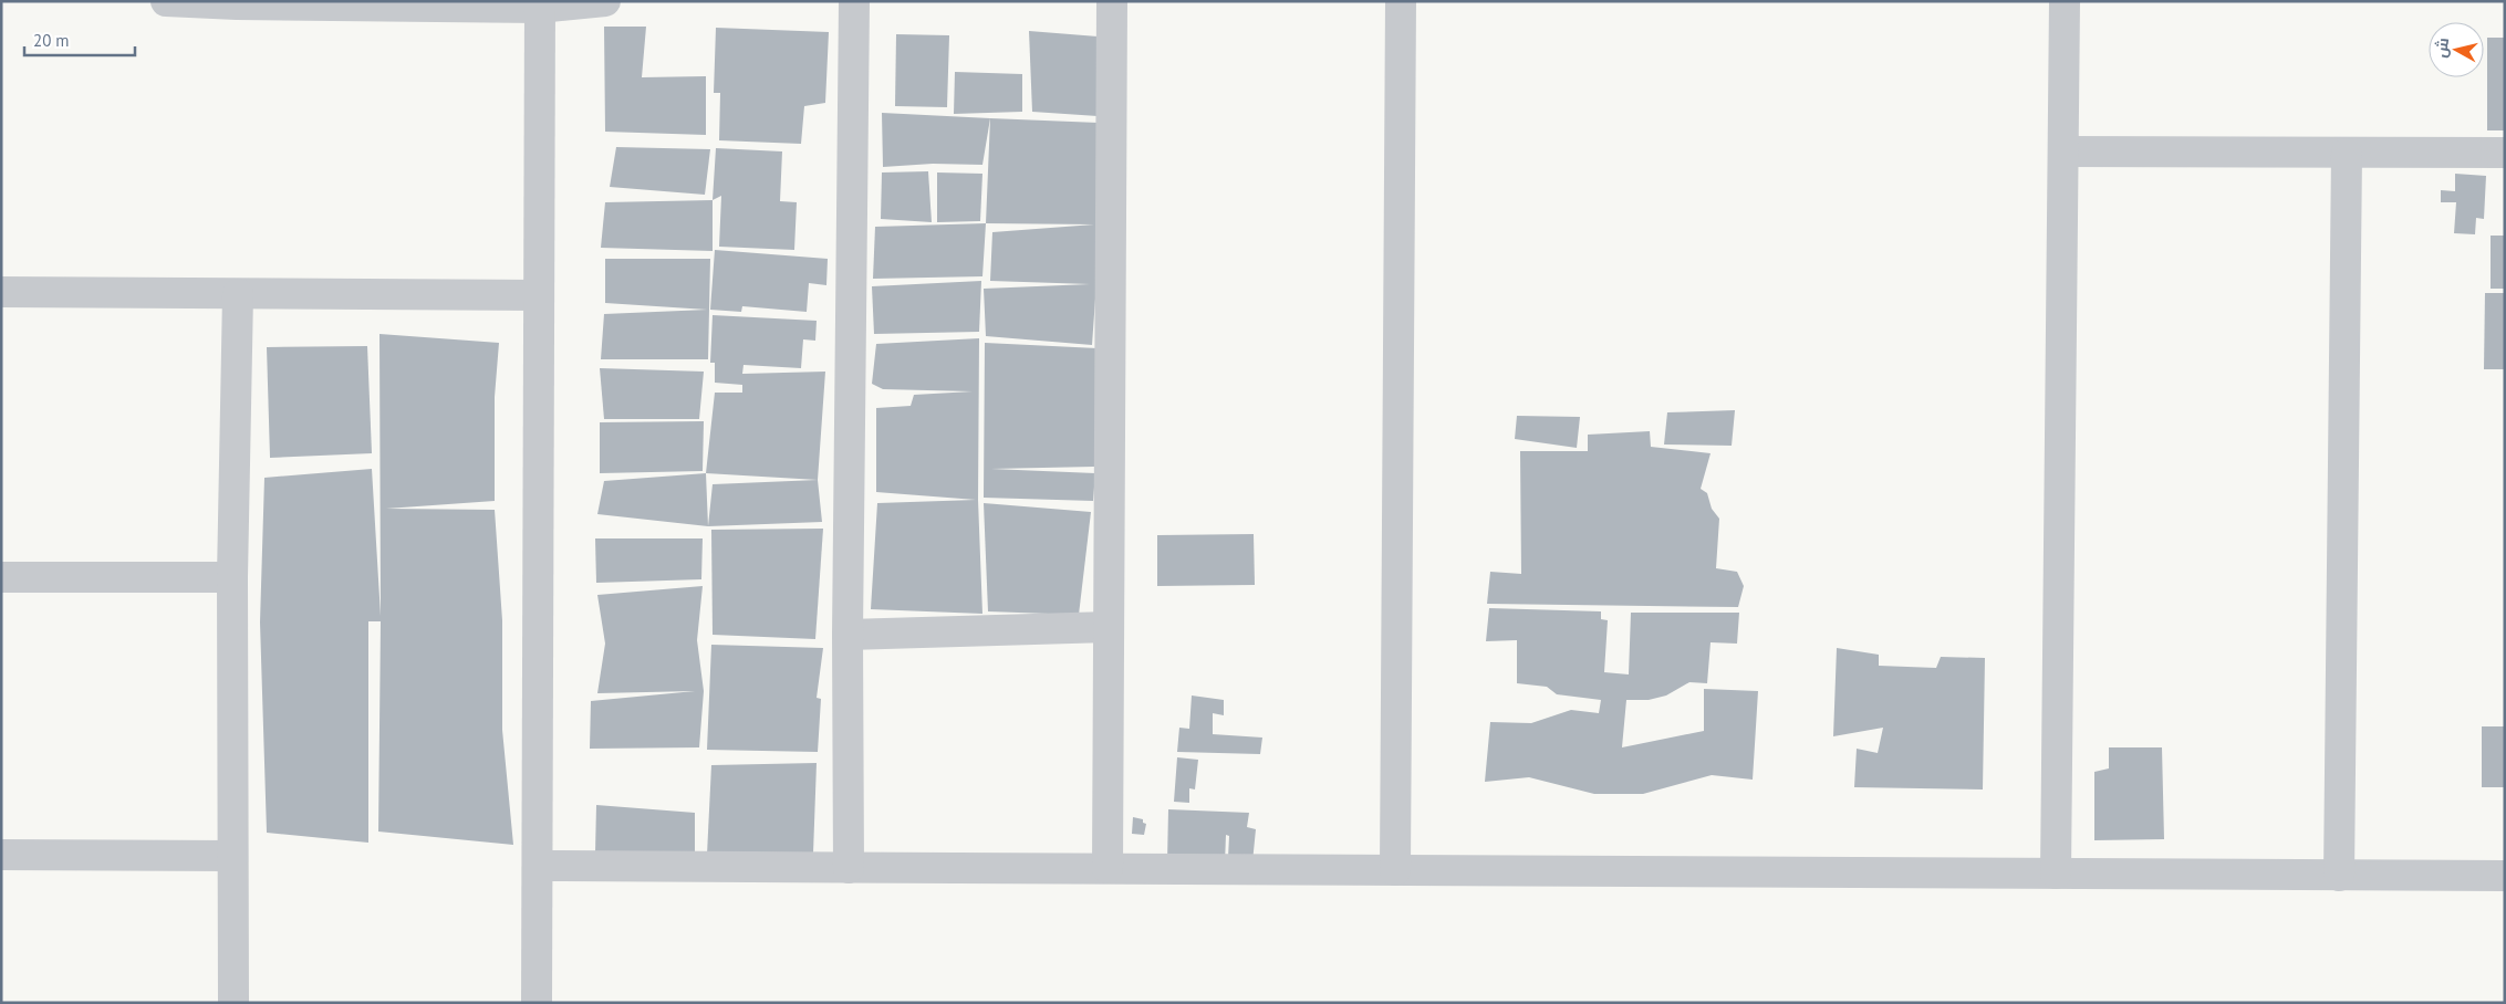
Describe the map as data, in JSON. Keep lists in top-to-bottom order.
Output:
{
  "scale_bar": "20 m",
  "north": "left"
}
